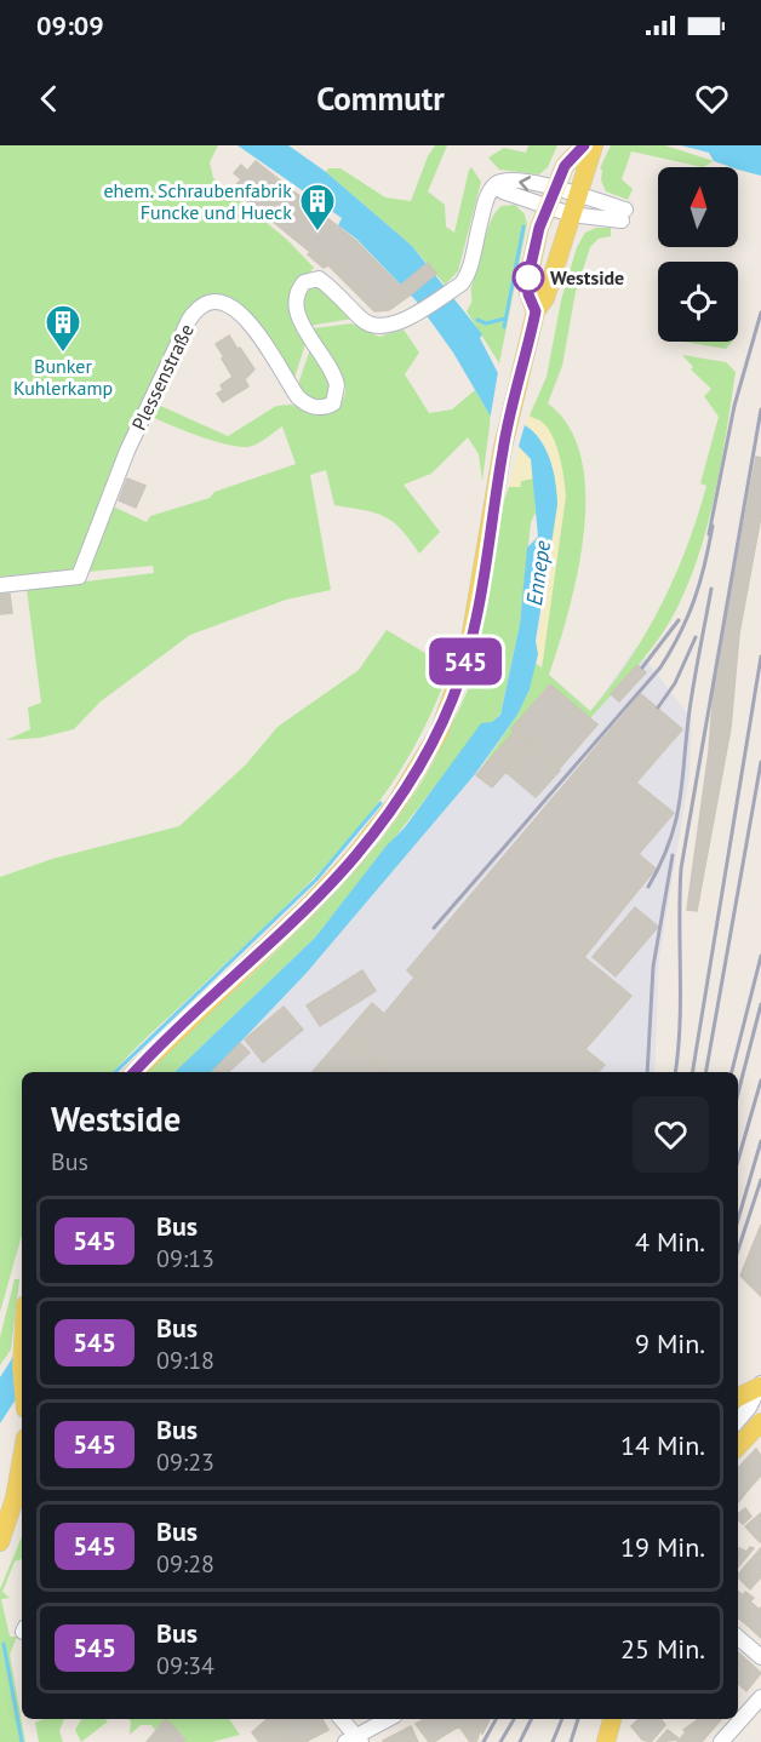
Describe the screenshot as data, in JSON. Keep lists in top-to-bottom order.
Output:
{
  "streets": {
    "street": ["Plessenstraße"]
  },
  "water": ["Ennepe"],
  "places": {
    "building": ["ehem. Schraubenfabrik Funcke und Hueck", "Bunker Kuhlerkamp"],
    "other": ["Westside"]
  },
  "lines": ["bus line 545"],
  "north": "top",
  "page": {
    "status": "09:09",
    "header": "Commutr",
    "on_map": "545",
    "heading": ["Westside", "Bus"],
    "list": [
      {
        "mark": "545",
        "name": "Bus",
        "note": "09:13",
        "value": "4 Min."
      },
      {
        "mark": "545",
        "name": "Bus",
        "note": "09:18",
        "value": "9 Min."
      },
      {
        "mark": "545",
        "name": "Bus",
        "note": "09:23",
        "value": "14 Min."
      },
      {
        "mark": "545",
        "name": "Bus",
        "note": "09:28",
        "value": "19 Min."
      },
      {
        "mark": "545",
        "name": "Bus",
        "note": "09:34",
        "value": "25 Min."
      }
    ]
  }
}
